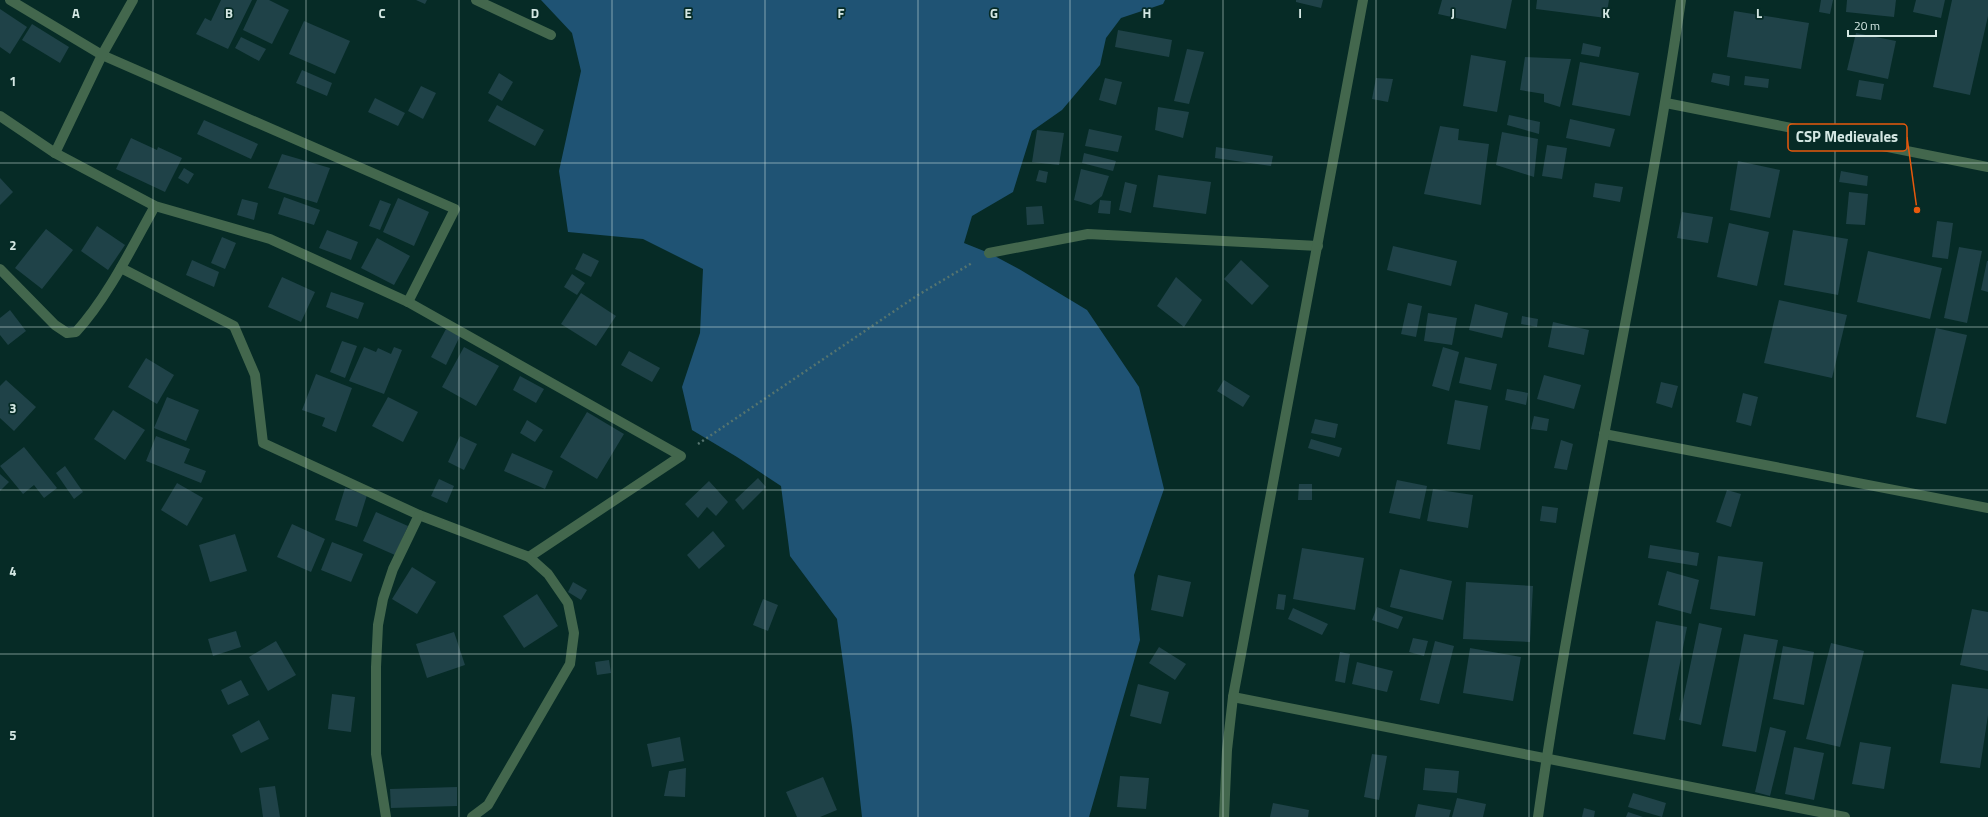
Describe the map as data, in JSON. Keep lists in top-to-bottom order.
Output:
{
  "places": ["CSP Medievales"],
  "scale_bar": "20 m",
  "grid": {
    "columns": [
      "A",
      "B",
      "C",
      "D",
      "E",
      "F",
      "G",
      "H",
      "I",
      "J",
      "K",
      "L"
    ],
    "rows": [
      "1",
      "2",
      "3",
      "4",
      "5"
    ]
  }
}
